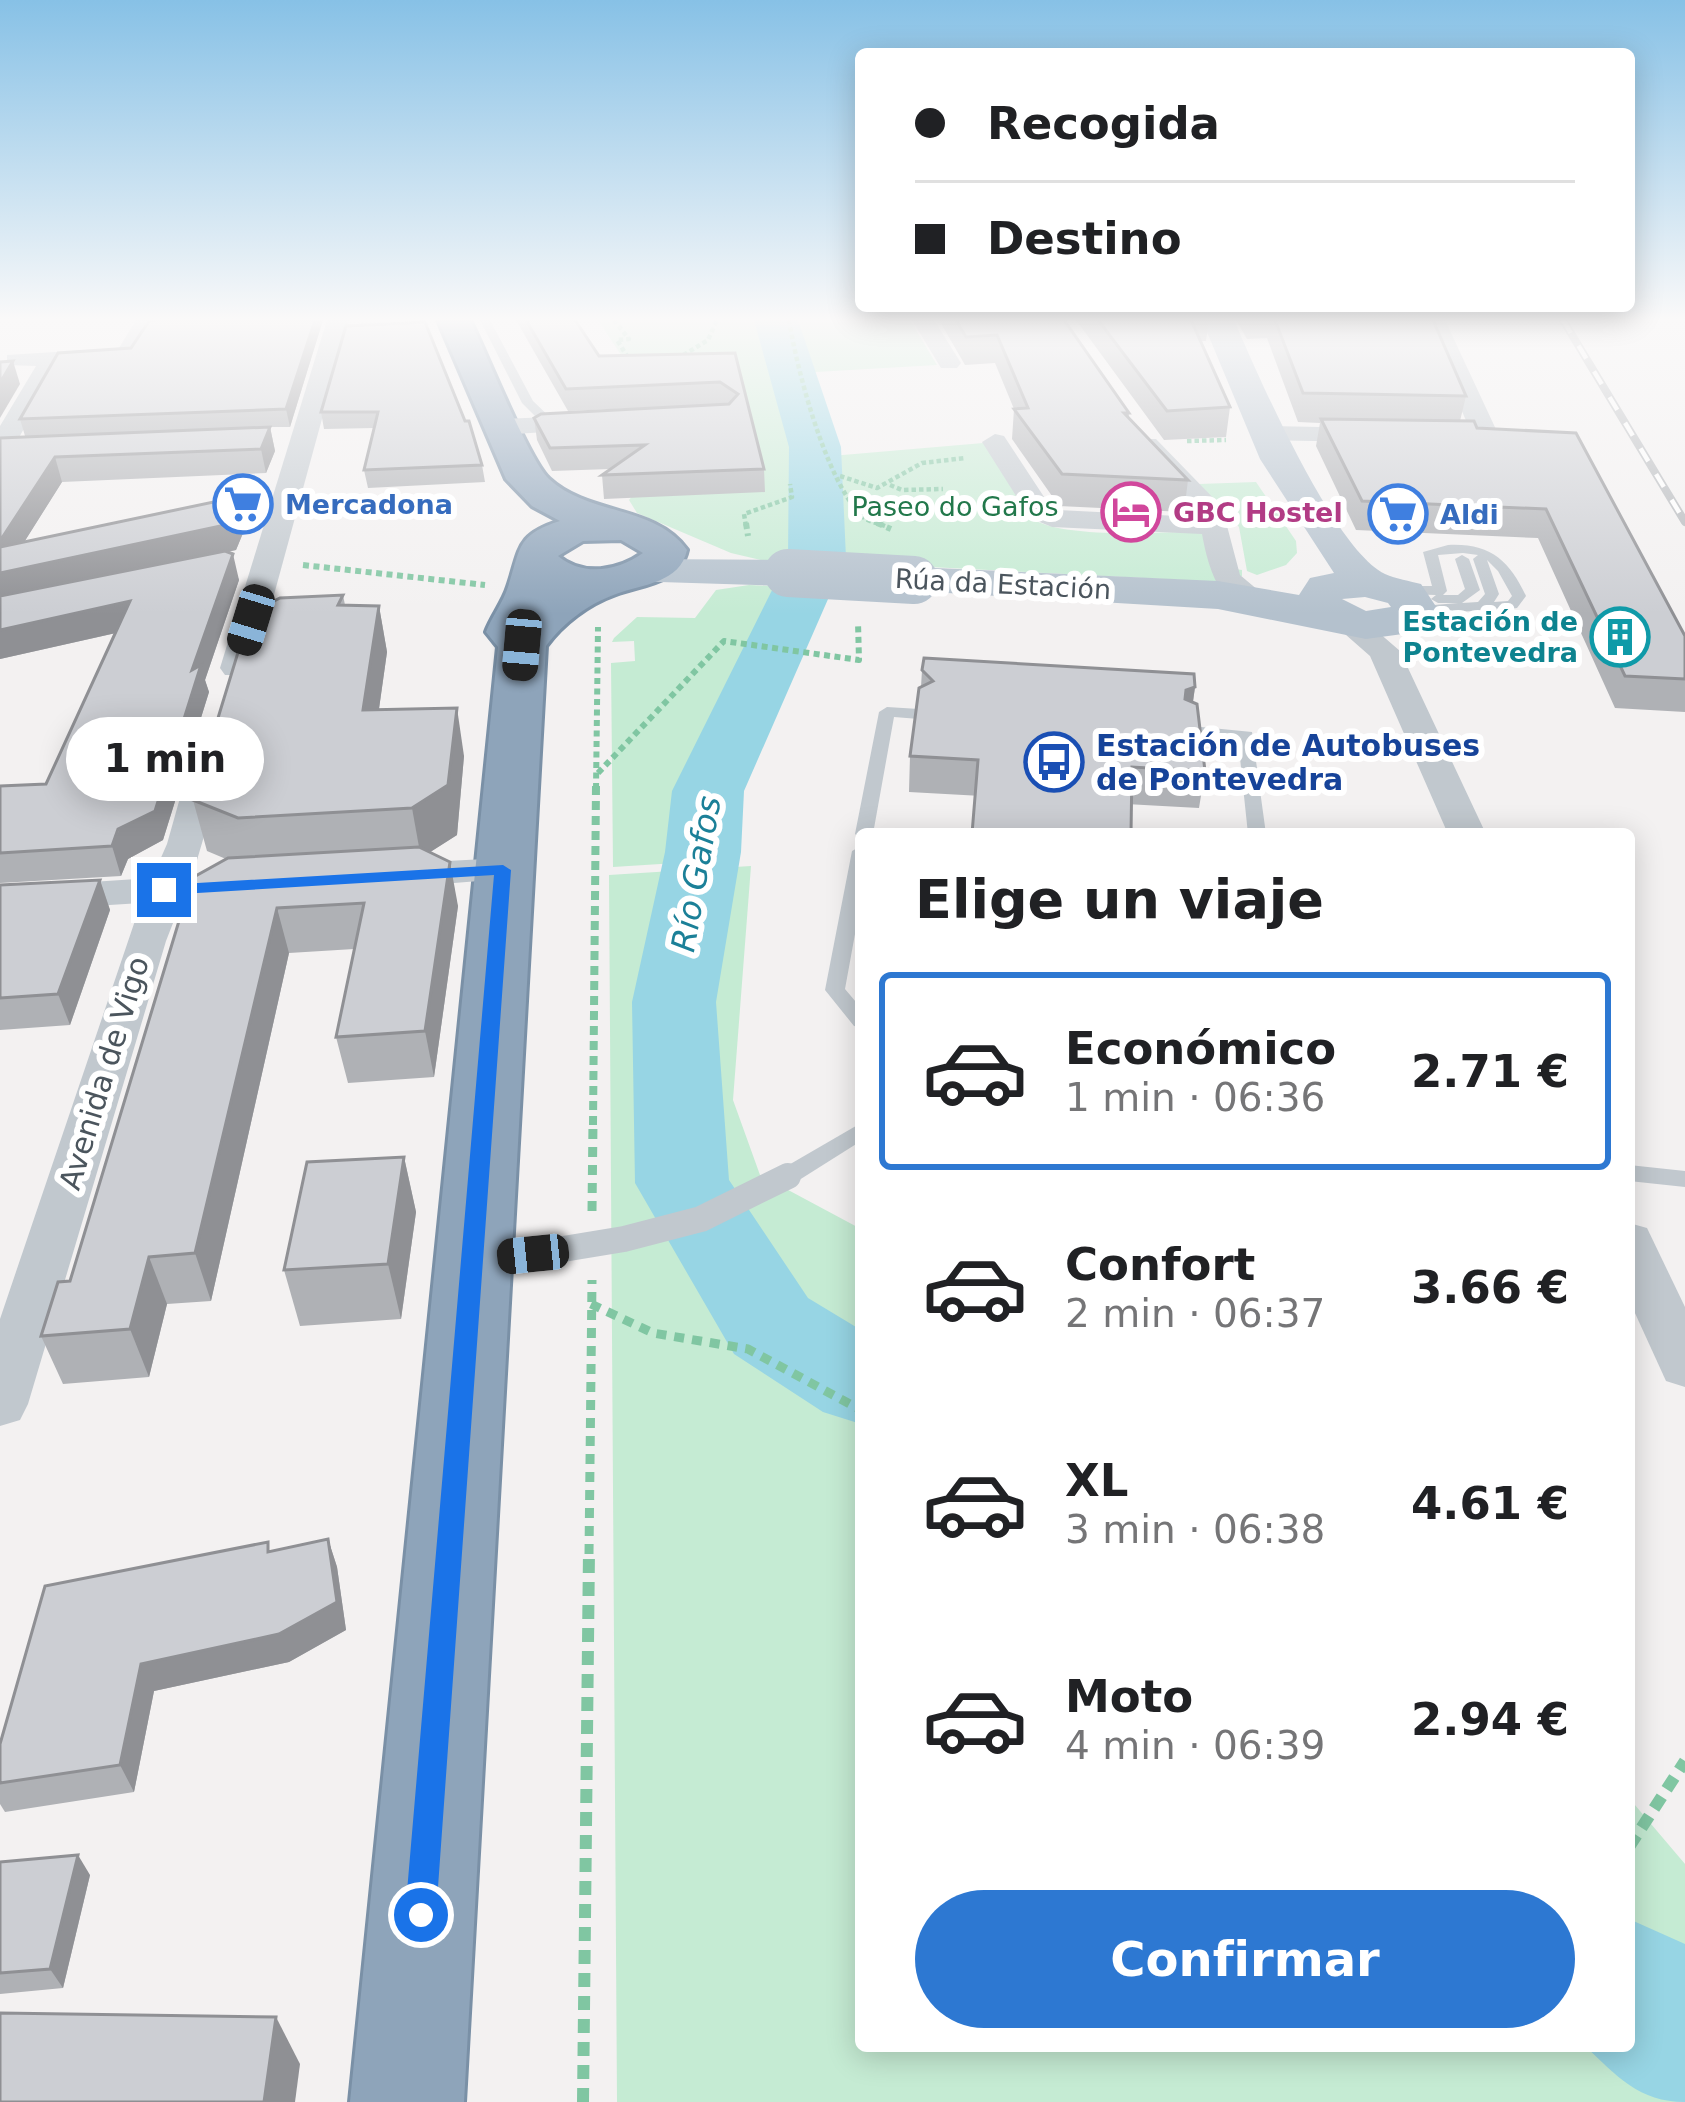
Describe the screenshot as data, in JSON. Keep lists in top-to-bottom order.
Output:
{
  "streets": {
    "highway": ["Rúa da Estación"],
    "street": ["Avenida de Vigo"]
  },
  "water": ["Río Gafos"],
  "parks": ["Paseo do Gafos"],
  "places": {
    "supermarket": ["Mercadona", "Aldi"],
    "hotel": ["GBC Hostel"],
    "building": ["Estación de Pontevedra"],
    "bus stop": ["Estación de Autobuses de Pontevedra"]
  },
  "page": {
    "banner": ["Recogida", "Destino"],
    "bubble": "1 min",
    "heading": "Elige un viaje",
    "list": [
      {
        "name": "Económico",
        "note": "1 min · 06:36",
        "value": "2.71 €"
      },
      {
        "name": "Confort",
        "note": "2 min · 06:37",
        "value": "3.66 €"
      },
      {
        "name": "XL",
        "note": "3 min · 06:38",
        "value": "4.61 €"
      },
      {
        "name": "Moto",
        "note": "4 min · 06:39",
        "value": "2.94 €"
      }
    ],
    "buttons": "Confirmar"
  }
}
